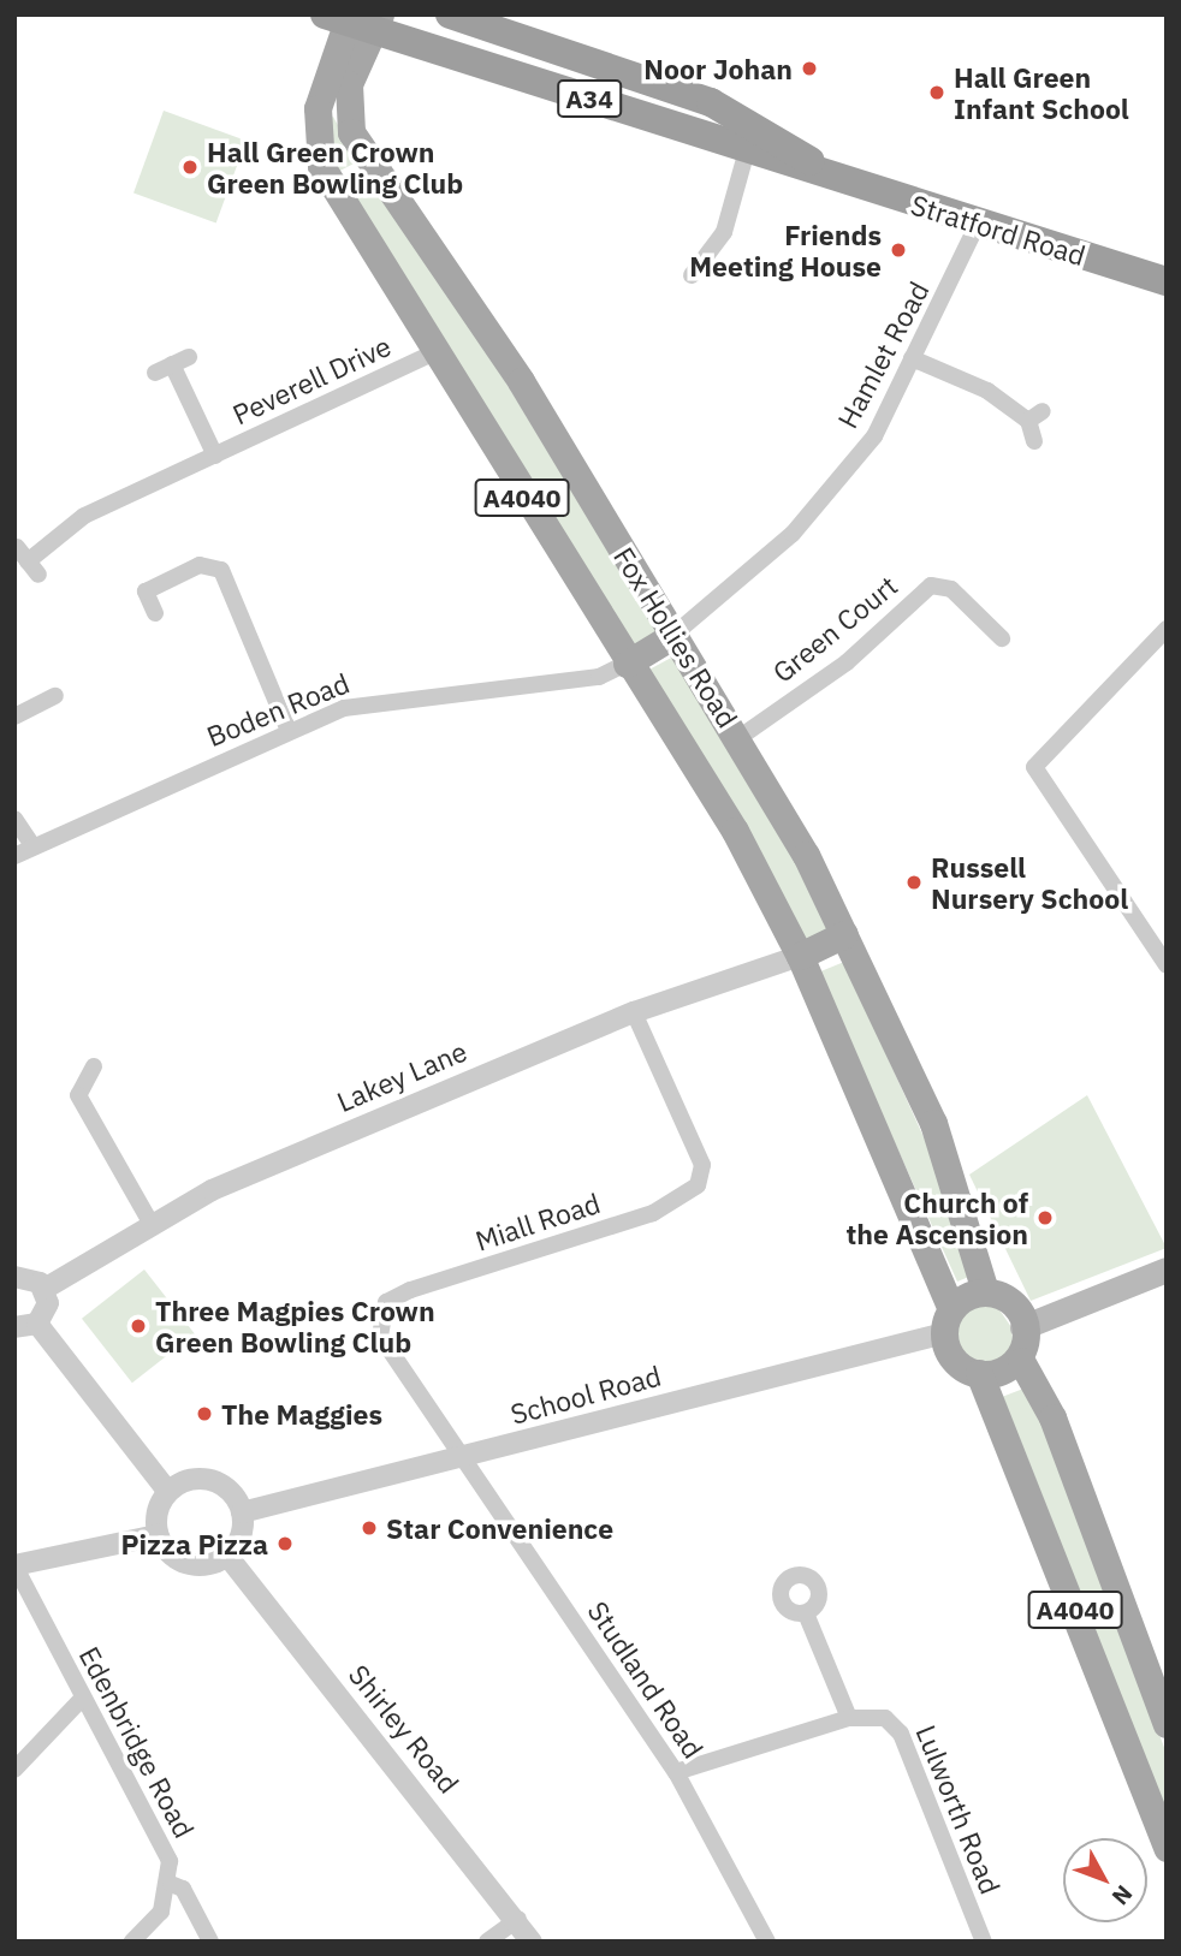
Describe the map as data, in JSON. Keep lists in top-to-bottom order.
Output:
{
  "streets": {
    "highway": ["A34", "Stratford Road"],
    "main road": ["A4040", "Fox Hollies Road"],
    "street": [
      "Hamlet Road",
      "Peverell Drive",
      "Green Court",
      "Boden Road",
      "Lakey Lane",
      "Miall Road",
      "School Road",
      "Studland Road",
      "Shirley Road",
      "Edenbridge Road",
      "Lulworth Road"
    ]
  },
  "crossings": [
    ["Stratford Road", "Hamlet Road"],
    ["Stratford Road", "Fox Hollies Road"],
    ["Hamlet Road", "Fox Hollies Road"],
    ["Peverell Drive", "Fox Hollies Road"],
    ["A4040", "Fox Hollies Road"],
    ["A4040", "School Road"],
    ["Green Court", "Fox Hollies Road"],
    ["Fox Hollies Road", "Boden Road"],
    ["Fox Hollies Road", "Lakey Lane"],
    ["Fox Hollies Road", "School Road"],
    ["Lakey Lane", "Miall Road"],
    ["Miall Road", "School Road"],
    ["Miall Road", "Studland Road"],
    ["School Road", "Studland Road"],
    ["School Road", "Shirley Road"],
    ["Studland Road", "Lulworth Road"]
  ],
  "places": [
    "Noor Johan",
    "Hall Green Infant School",
    "Hall Green Crown Green Bowling Club",
    "Friends Meeting House",
    "Russell Nursery School",
    "Church of the Ascension",
    "Three Magpies Crown Green Bowling Club",
    "The Maggies",
    "Star Convenience",
    "Pizza Pizza"
  ],
  "north": "bottom right"
}
